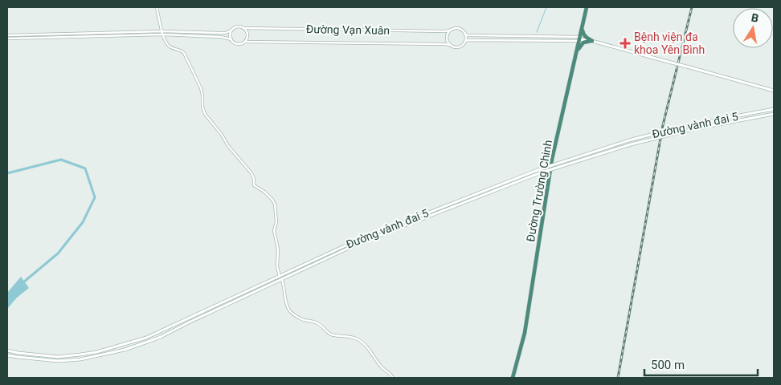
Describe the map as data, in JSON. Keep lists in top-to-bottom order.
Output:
{
  "streets": {
    "highway": ["Đường Trường Chinh"],
    "main road": ["Đường vành đai 5"],
    "street": ["Đường Vạn Xuân"]
  },
  "places": {
    "health": ["Bệnh viện đa khoa Yên Bình"]
  },
  "scale_bar": "500 m",
  "north": "top"
}
